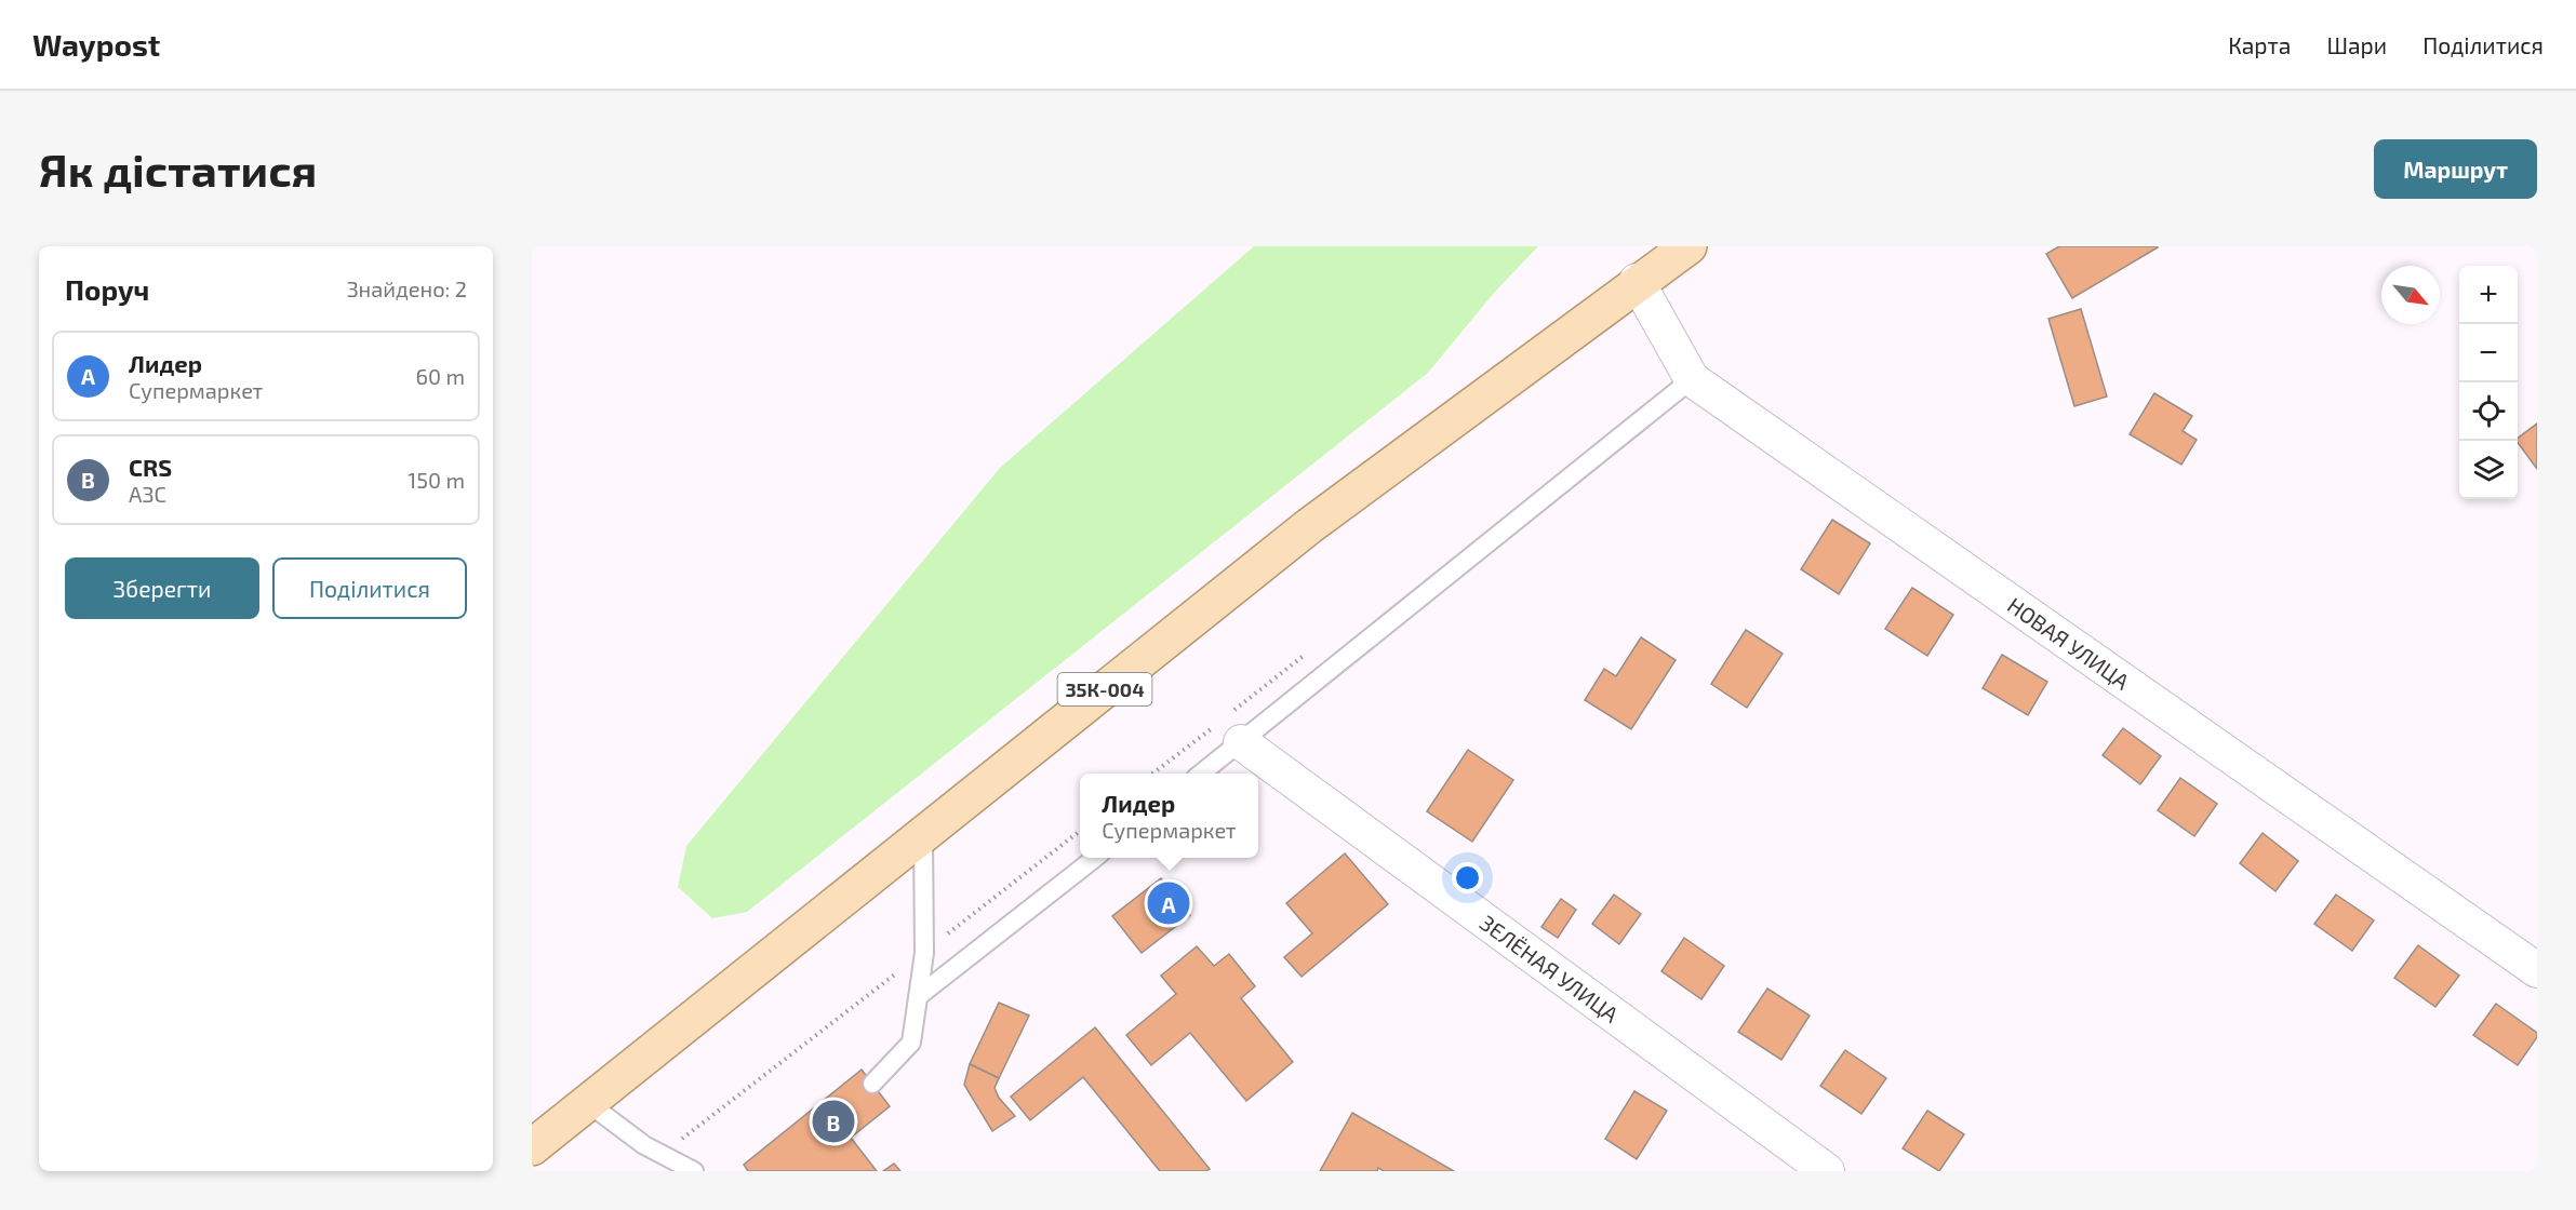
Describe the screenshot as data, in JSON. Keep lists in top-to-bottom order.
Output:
{
  "streets": {
    "main road": ["35К-004"],
    "street": ["НОВАЯ УЛИЦА", "ЗЕЛЁНАЯ УЛИЦА"]
  },
  "crossings": [
    ["НОВАЯ УЛИЦА", "35К-004"]
  ],
  "north": "bottom right",
  "page": {
    "header": "Waypost",
    "nav": ["Карта", "Шари", "Поділитися"],
    "buttons": [
      "Маршрут",
      ["Зберегти", "Поділитися"]
    ],
    "title": "Як дістатися",
    "heading": ["Поруч", "Знайдено: 2"],
    "map_buttons": ["+", "−"],
    "list": [
      {
        "mark": "A",
        "name": "Лидер",
        "note": "Супермаркет",
        "value": "60 m"
      },
      {
        "mark": "B",
        "name": "CRS",
        "note": "АЗС",
        "value": "150 m"
      }
    ],
    "popup": ["Лидер", "Супермаркет"],
    "pins": ["A", "B"]
  }
}
